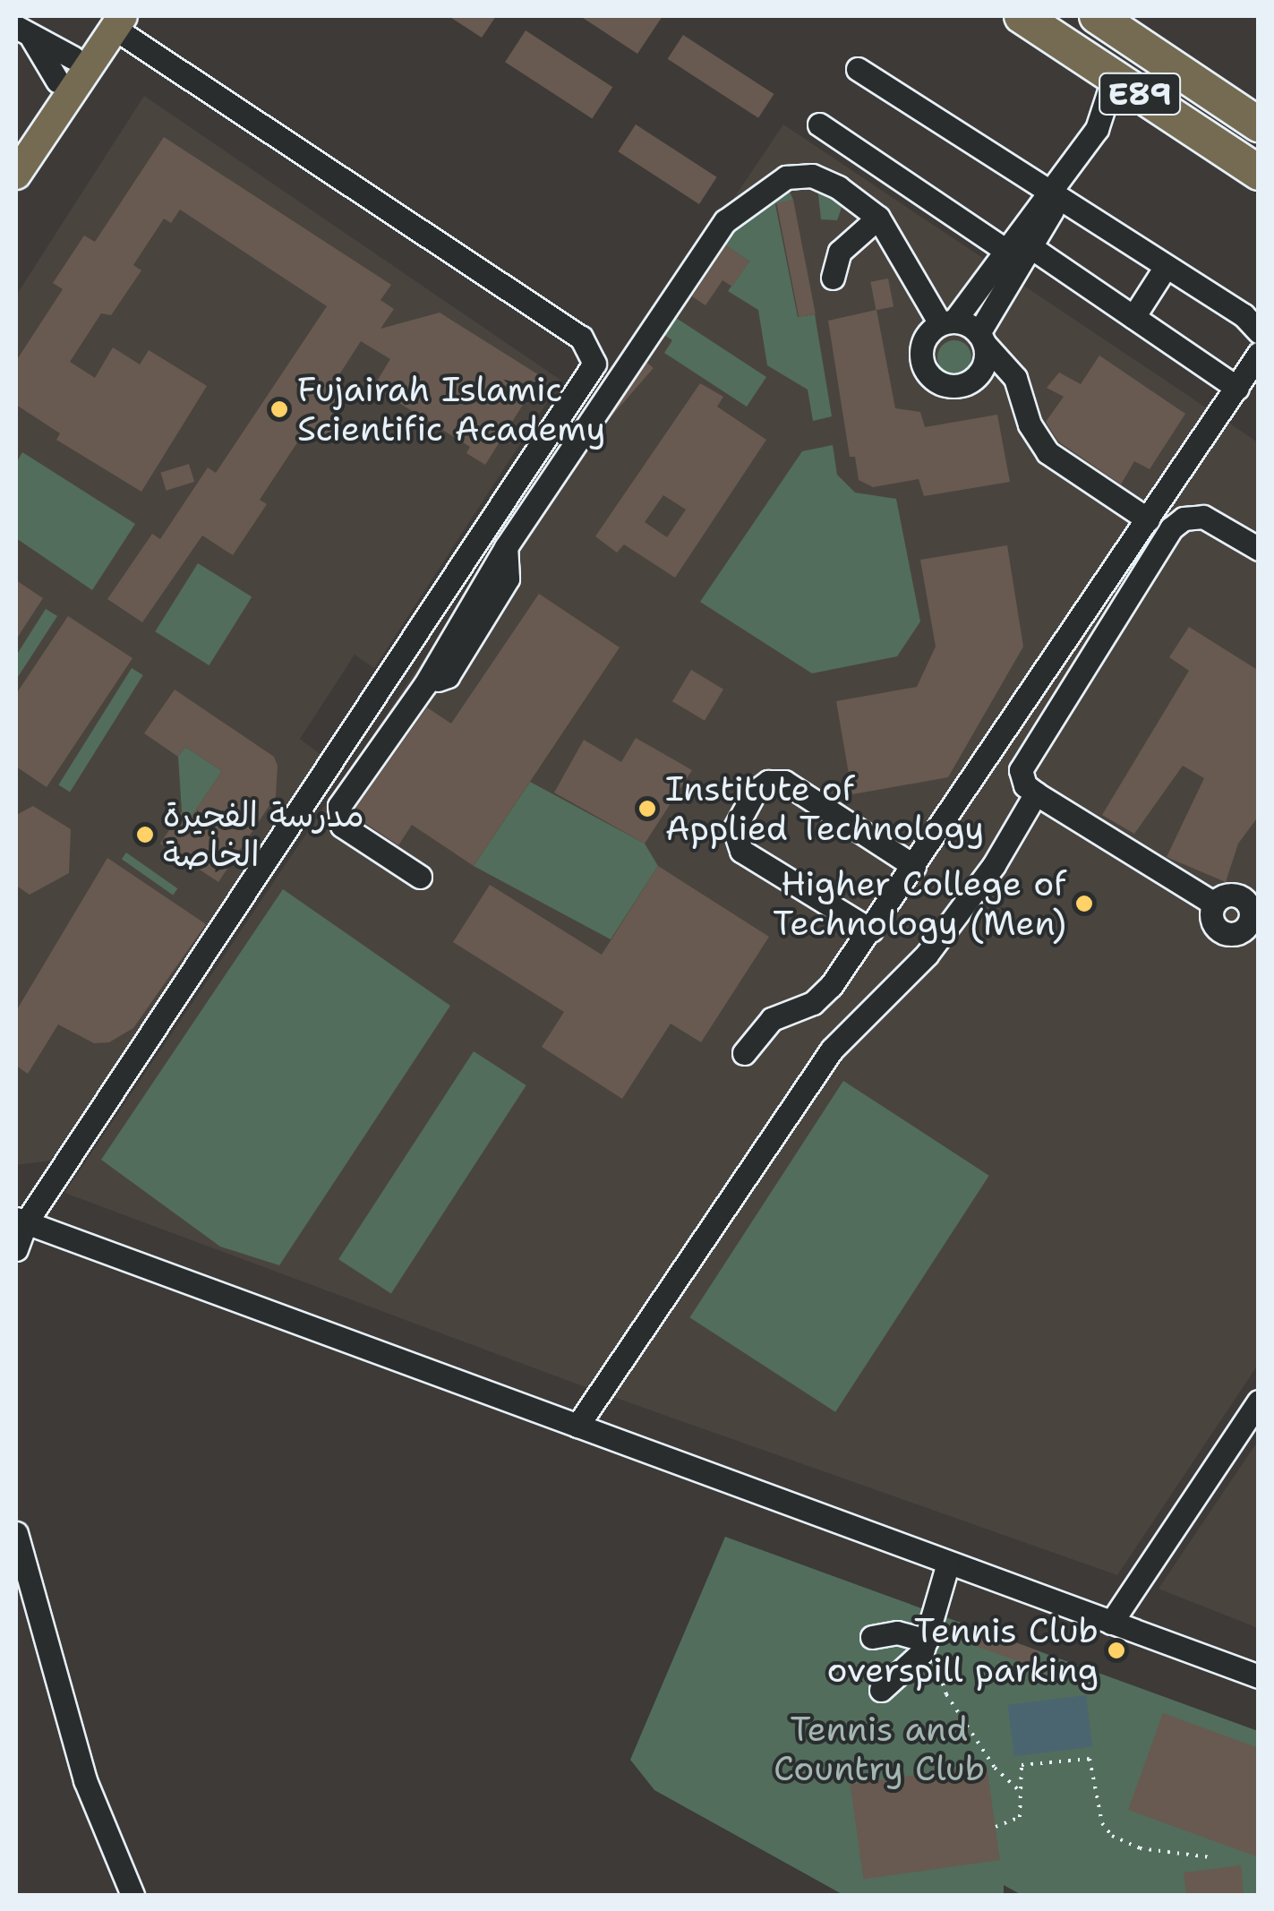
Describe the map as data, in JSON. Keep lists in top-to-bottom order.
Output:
{
  "streets": {
    "highway": ["E89"]
  },
  "parks": ["Tennis and Country Club"],
  "places": [
    "Fujairah Islamic Scientific Academy",
    "Institute of Applied Technology",
    "مدرسة الفجيرة الخاصة",
    "Higher College of Technology (Men)",
    "Tennis Club overspill parking"
  ]
}
